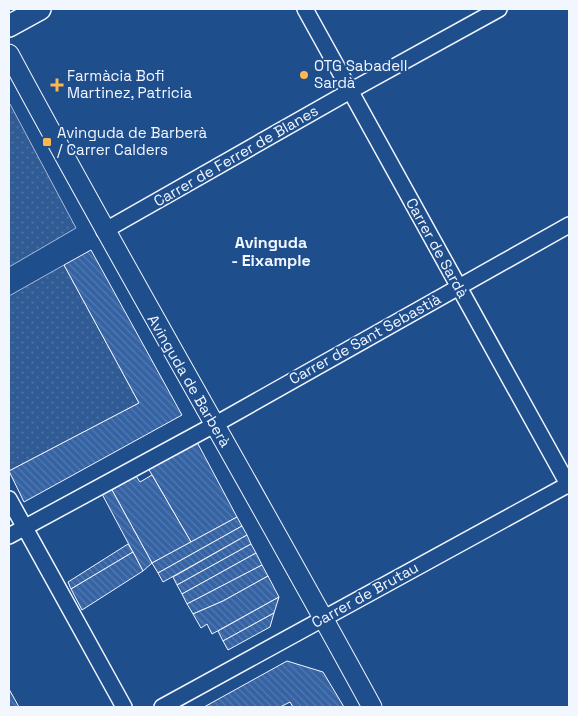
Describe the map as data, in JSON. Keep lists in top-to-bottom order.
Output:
{
  "streets": {
    "street": [
      "Carrer de Ferrer de Blanes",
      "Carrer de Sardà",
      "Carrer de Sant Sebastià",
      "Avinguda de Barberà",
      "Carrer de Brutau"
    ]
  },
  "crossings": [
    ["Carrer de Ferrer de Blanes", "Carrer de Sardà"],
    ["Carrer de Ferrer de Blanes", "Avinguda de Barberà"],
    ["Carrer de Sardà", "Carrer de Sant Sebastià"],
    ["Carrer de Sardà", "Carrer de Brutau"],
    ["Carrer de Sant Sebastià", "Avinguda de Barberà"],
    ["Avinguda de Barberà", "Carrer de Brutau"]
  ],
  "districts": ["Avinguda - Eixample"],
  "places": {
    "other": ["OTG Sabadell Sardà"],
    "health": ["Farmàcia Bofi Martinez, Patricia"],
    "transit": ["Avinguda de Barberà / Carrer Calders"]
  }
}
